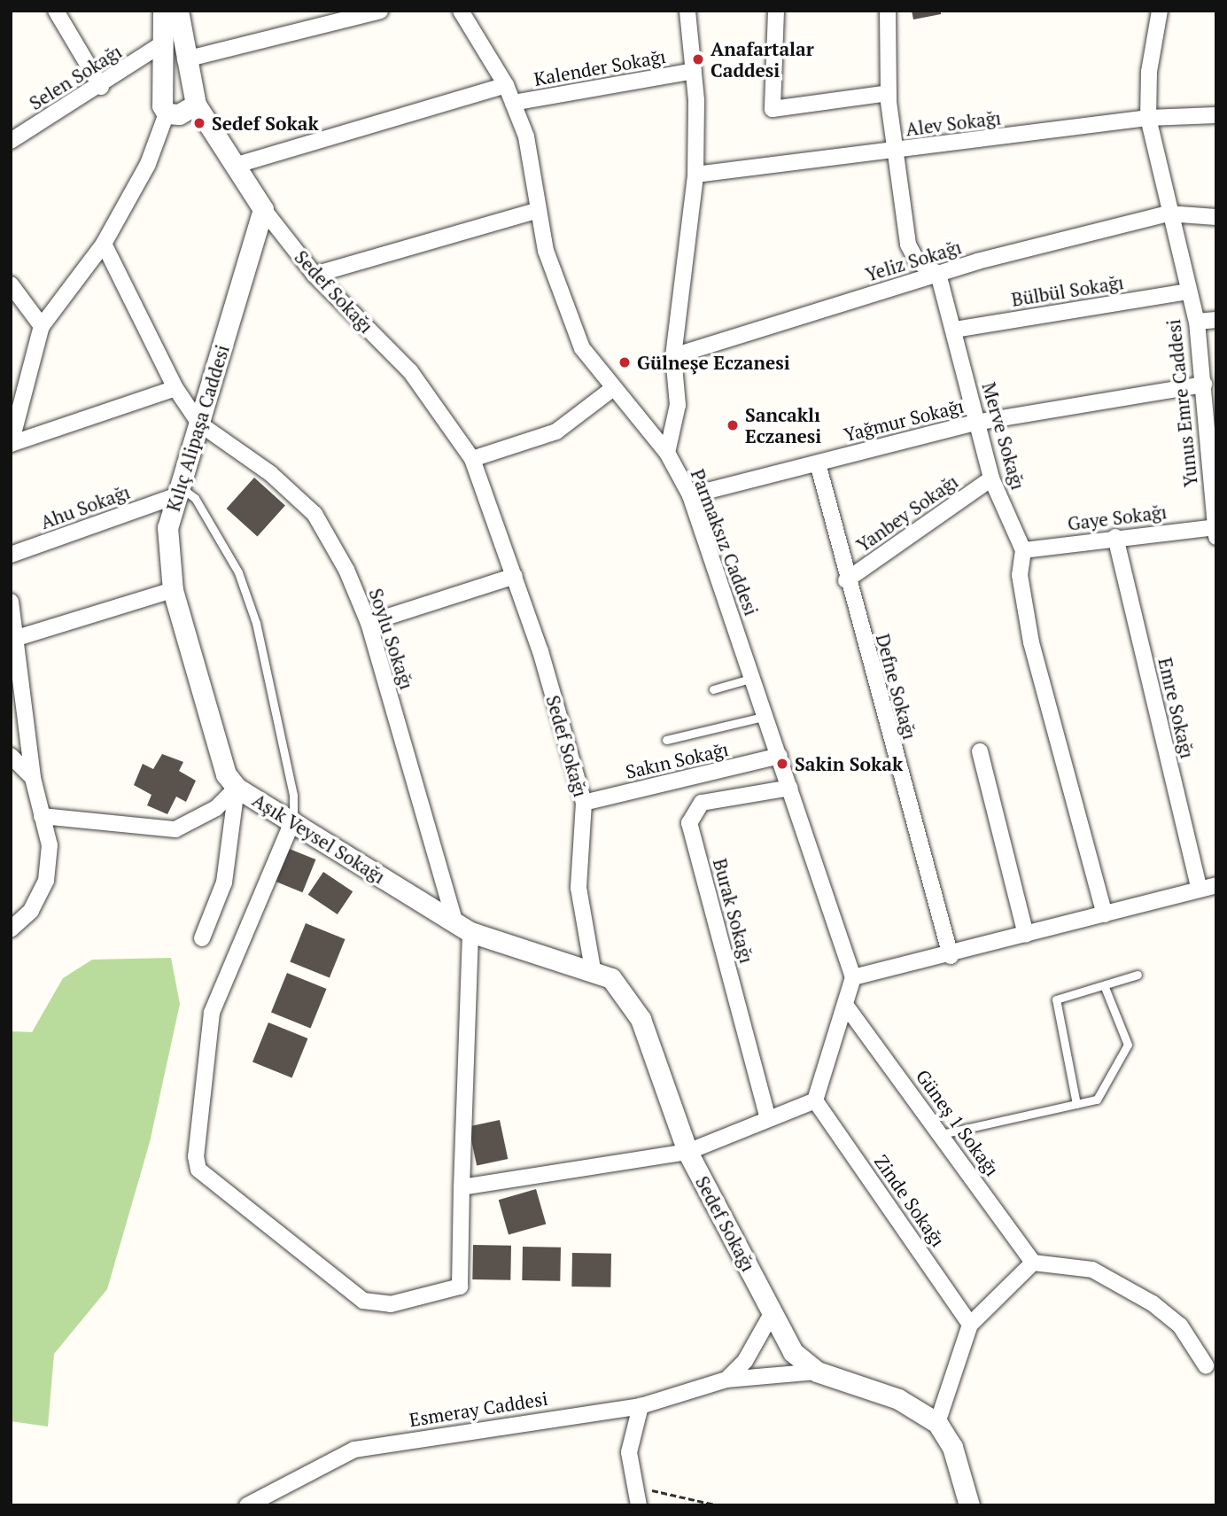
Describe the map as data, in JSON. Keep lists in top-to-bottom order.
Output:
{
  "streets": {
    "street": [
      "Kalender Sokağı",
      "Selen Sokağı",
      "Alev Sokağı",
      "Yeliz Sokağı",
      "Bülbül Sokağı",
      "Sedef Sokağı",
      "Yunus Emre Caddesi",
      "Yağmur Sokağı",
      "Kılıç Alipaşa Caddesi",
      "Merve Sokağı",
      "Ahu Sokağı",
      "Yanbey Sokağı",
      "Gaye Sokağı",
      "Parmaksız Caddesi",
      "Soylu Sokağı",
      "Defne Sokağı",
      "Emre Sokağı",
      "Sakın Sokağı",
      "Aşık Veysel Sokağı",
      "Burak Sokağı",
      "Güneş 1 Sokağı",
      "Zinde Sokağı",
      "Esmeray Caddesi"
    ]
  },
  "crossings": [
    ["Kalender Sokağı", "Parmaksız Caddesi"],
    ["Alev Sokağı", "Yunus Emre Caddesi"],
    ["Yeliz Sokağı", "Yunus Emre Caddesi"],
    ["Yeliz Sokağı", "Merve Sokağı"],
    ["Bülbül Sokağı", "Yunus Emre Caddesi"],
    ["Bülbül Sokağı", "Merve Sokağı"],
    ["Sedef Sokağı", "Kılıç Alipaşa Caddesi"],
    ["Sedef Sokağı", "Sakın Sokağı"],
    ["Sedef Sokağı", "Aşık Veysel Sokağı"],
    ["Sedef Sokağı", "Esmeray Caddesi"],
    ["Yunus Emre Caddesi", "Yağmur Sokağı"],
    ["Yunus Emre Caddesi", "Gaye Sokağı"],
    ["Yağmur Sokağı", "Merve Sokağı"],
    ["Yağmur Sokağı", "Parmaksız Caddesi"],
    ["Yağmur Sokağı", "Defne Sokağı"],
    ["Kılıç Alipaşa Caddesi", "Ahu Sokağı"],
    ["Kılıç Alipaşa Caddesi", "Soylu Sokağı"],
    ["Kılıç Alipaşa Caddesi", "Aşık Veysel Sokağı"],
    ["Merve Sokağı", "Yanbey Sokağı"],
    ["Merve Sokağı", "Gaye Sokağı"],
    ["Yanbey Sokağı", "Defne Sokağı"],
    ["Gaye Sokağı", "Emre Sokağı"],
    ["Parmaksız Caddesi", "Sakın Sokağı"],
    ["Parmaksız Caddesi", "Burak Sokağı"],
    ["Soylu Sokağı", "Aşık Veysel Sokağı"]
  ],
  "places": [
    "Anafartalar Caddesi",
    "Sedef Sokak",
    "Gülneşe Eczanesi",
    "Sancaklı Eczanesi",
    "Sakin Sokak"
  ]
}
